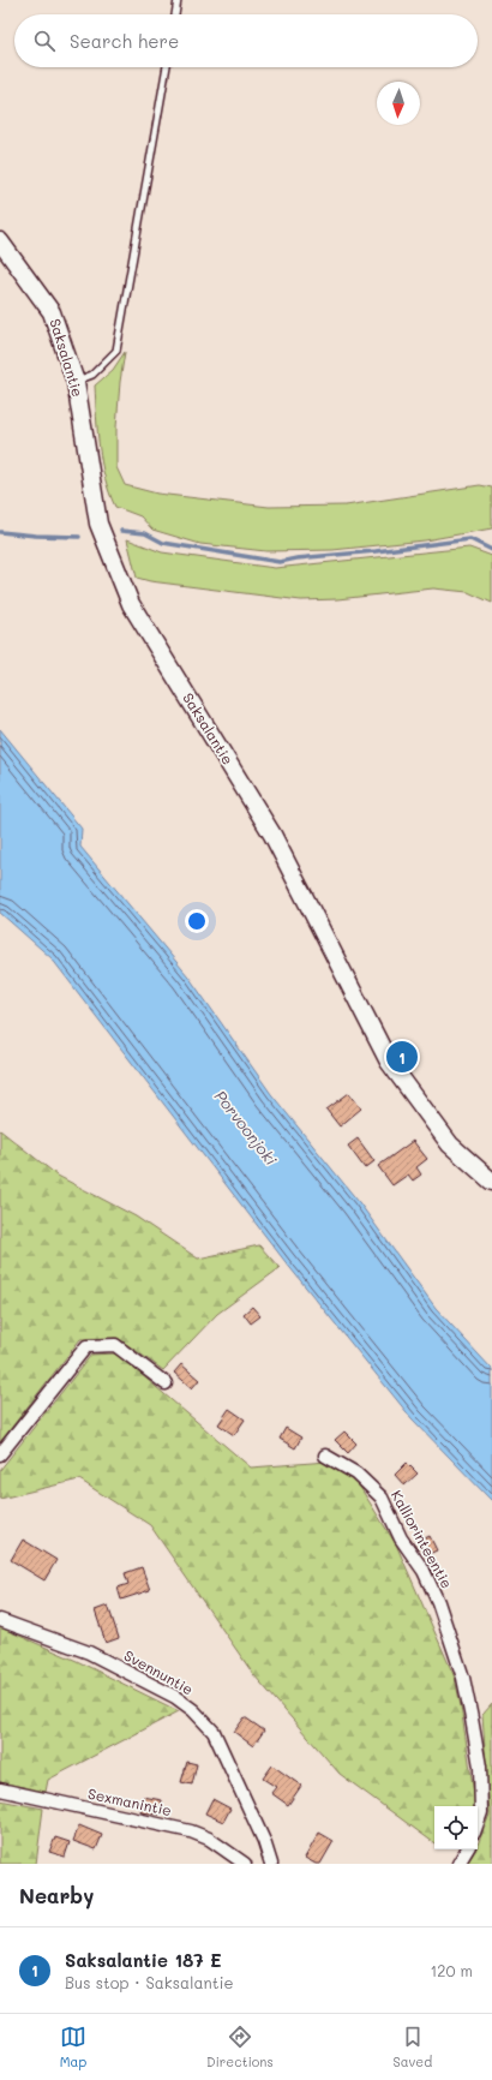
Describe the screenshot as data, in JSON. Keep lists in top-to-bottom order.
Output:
{
  "streets": {
    "street": [
      "Saksalantie",
      "Kalliorinteentie",
      "Svennuntie",
      "Sexmanintie"
    ]
  },
  "water": ["Porvoonjoki"],
  "north": "bottom",
  "page": {
    "search": "Search here",
    "pins": "1",
    "heading": "Nearby",
    "list": [
      {
        "mark": "1",
        "name": "Saksalantie 187 E",
        "note": "Bus stop · Saksalantie",
        "value": "120 m"
      }
    ],
    "nav": ["Map", "Directions", "Saved"]
  }
}
